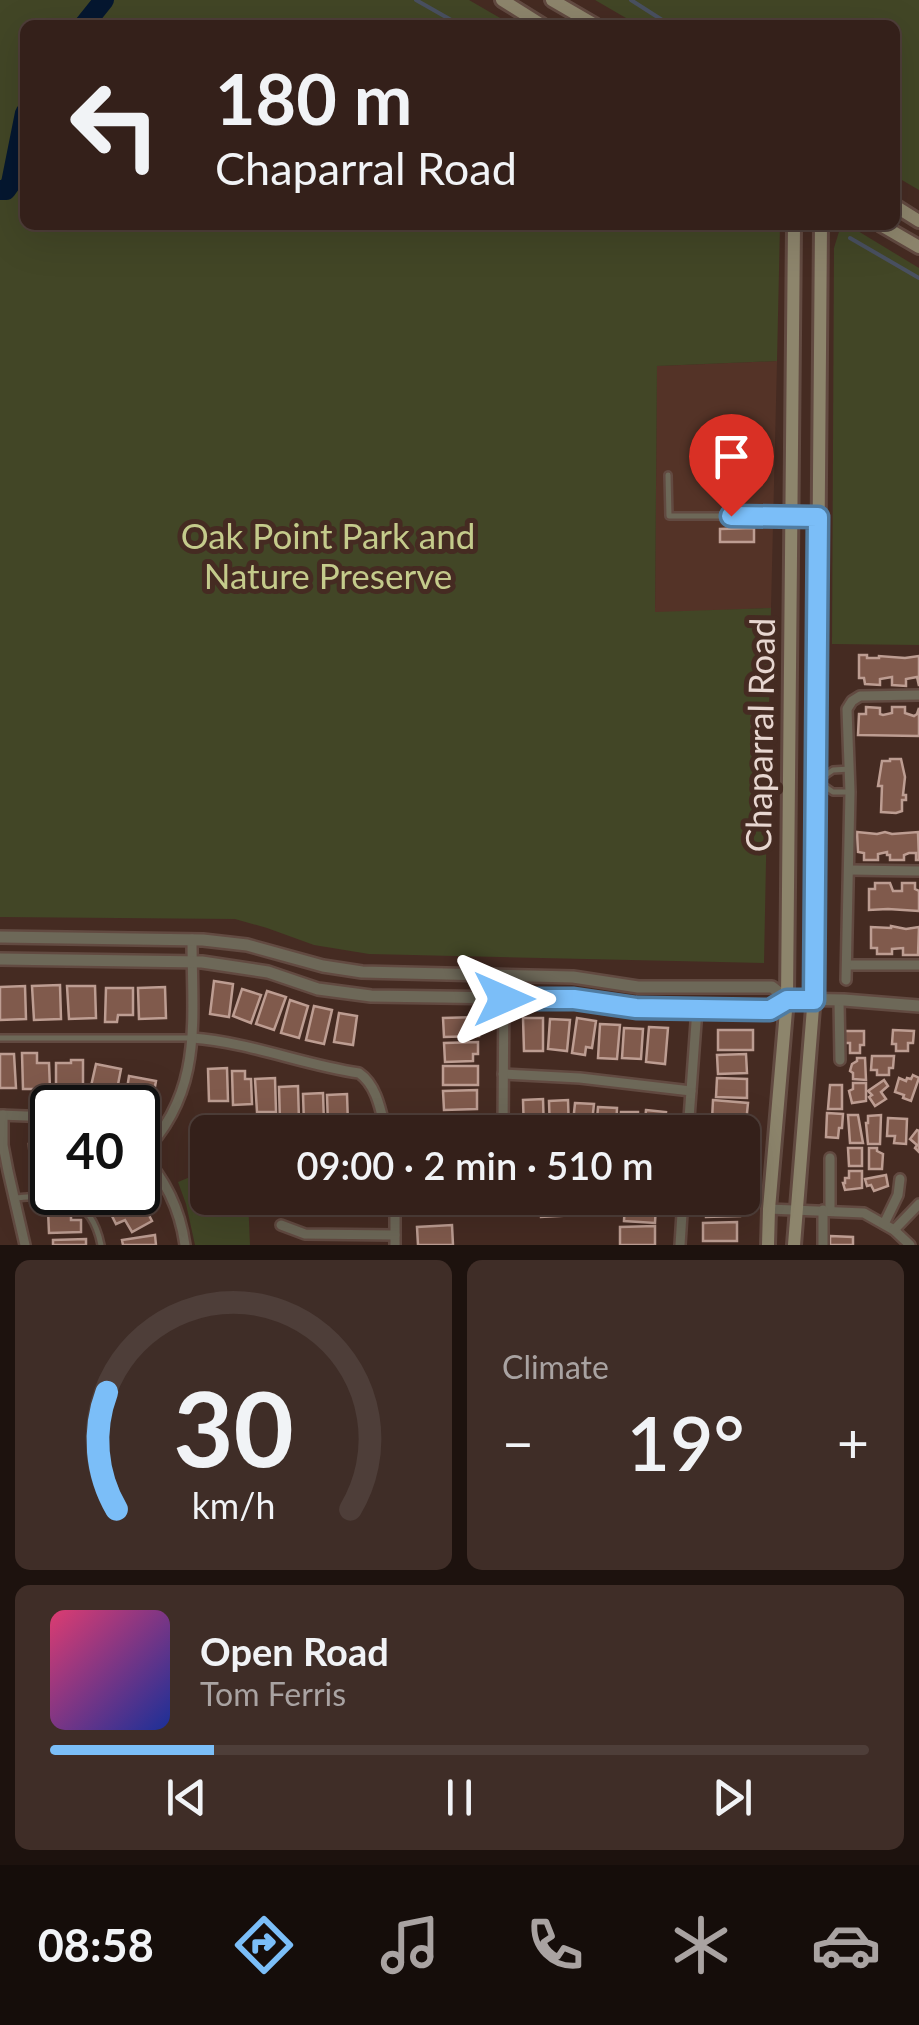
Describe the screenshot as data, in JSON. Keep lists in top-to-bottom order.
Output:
{
  "streets": {
    "main road": ["Chaparral Road"]
  },
  "parks": ["Oak Point Park and Nature Preserve"],
  "page": {
    "turn": ["180 m", "Chaparral Road"],
    "limit": "40",
    "trip": "09:00 · 2 min · 510 m",
    "tile": "Climate",
    "heat": ["−", "19°", "+"],
    "song": ["Open Road", "Tom Ferris"],
    "tabs": "08:58",
    "gauge": ["30", "km/h"]
  }
}
